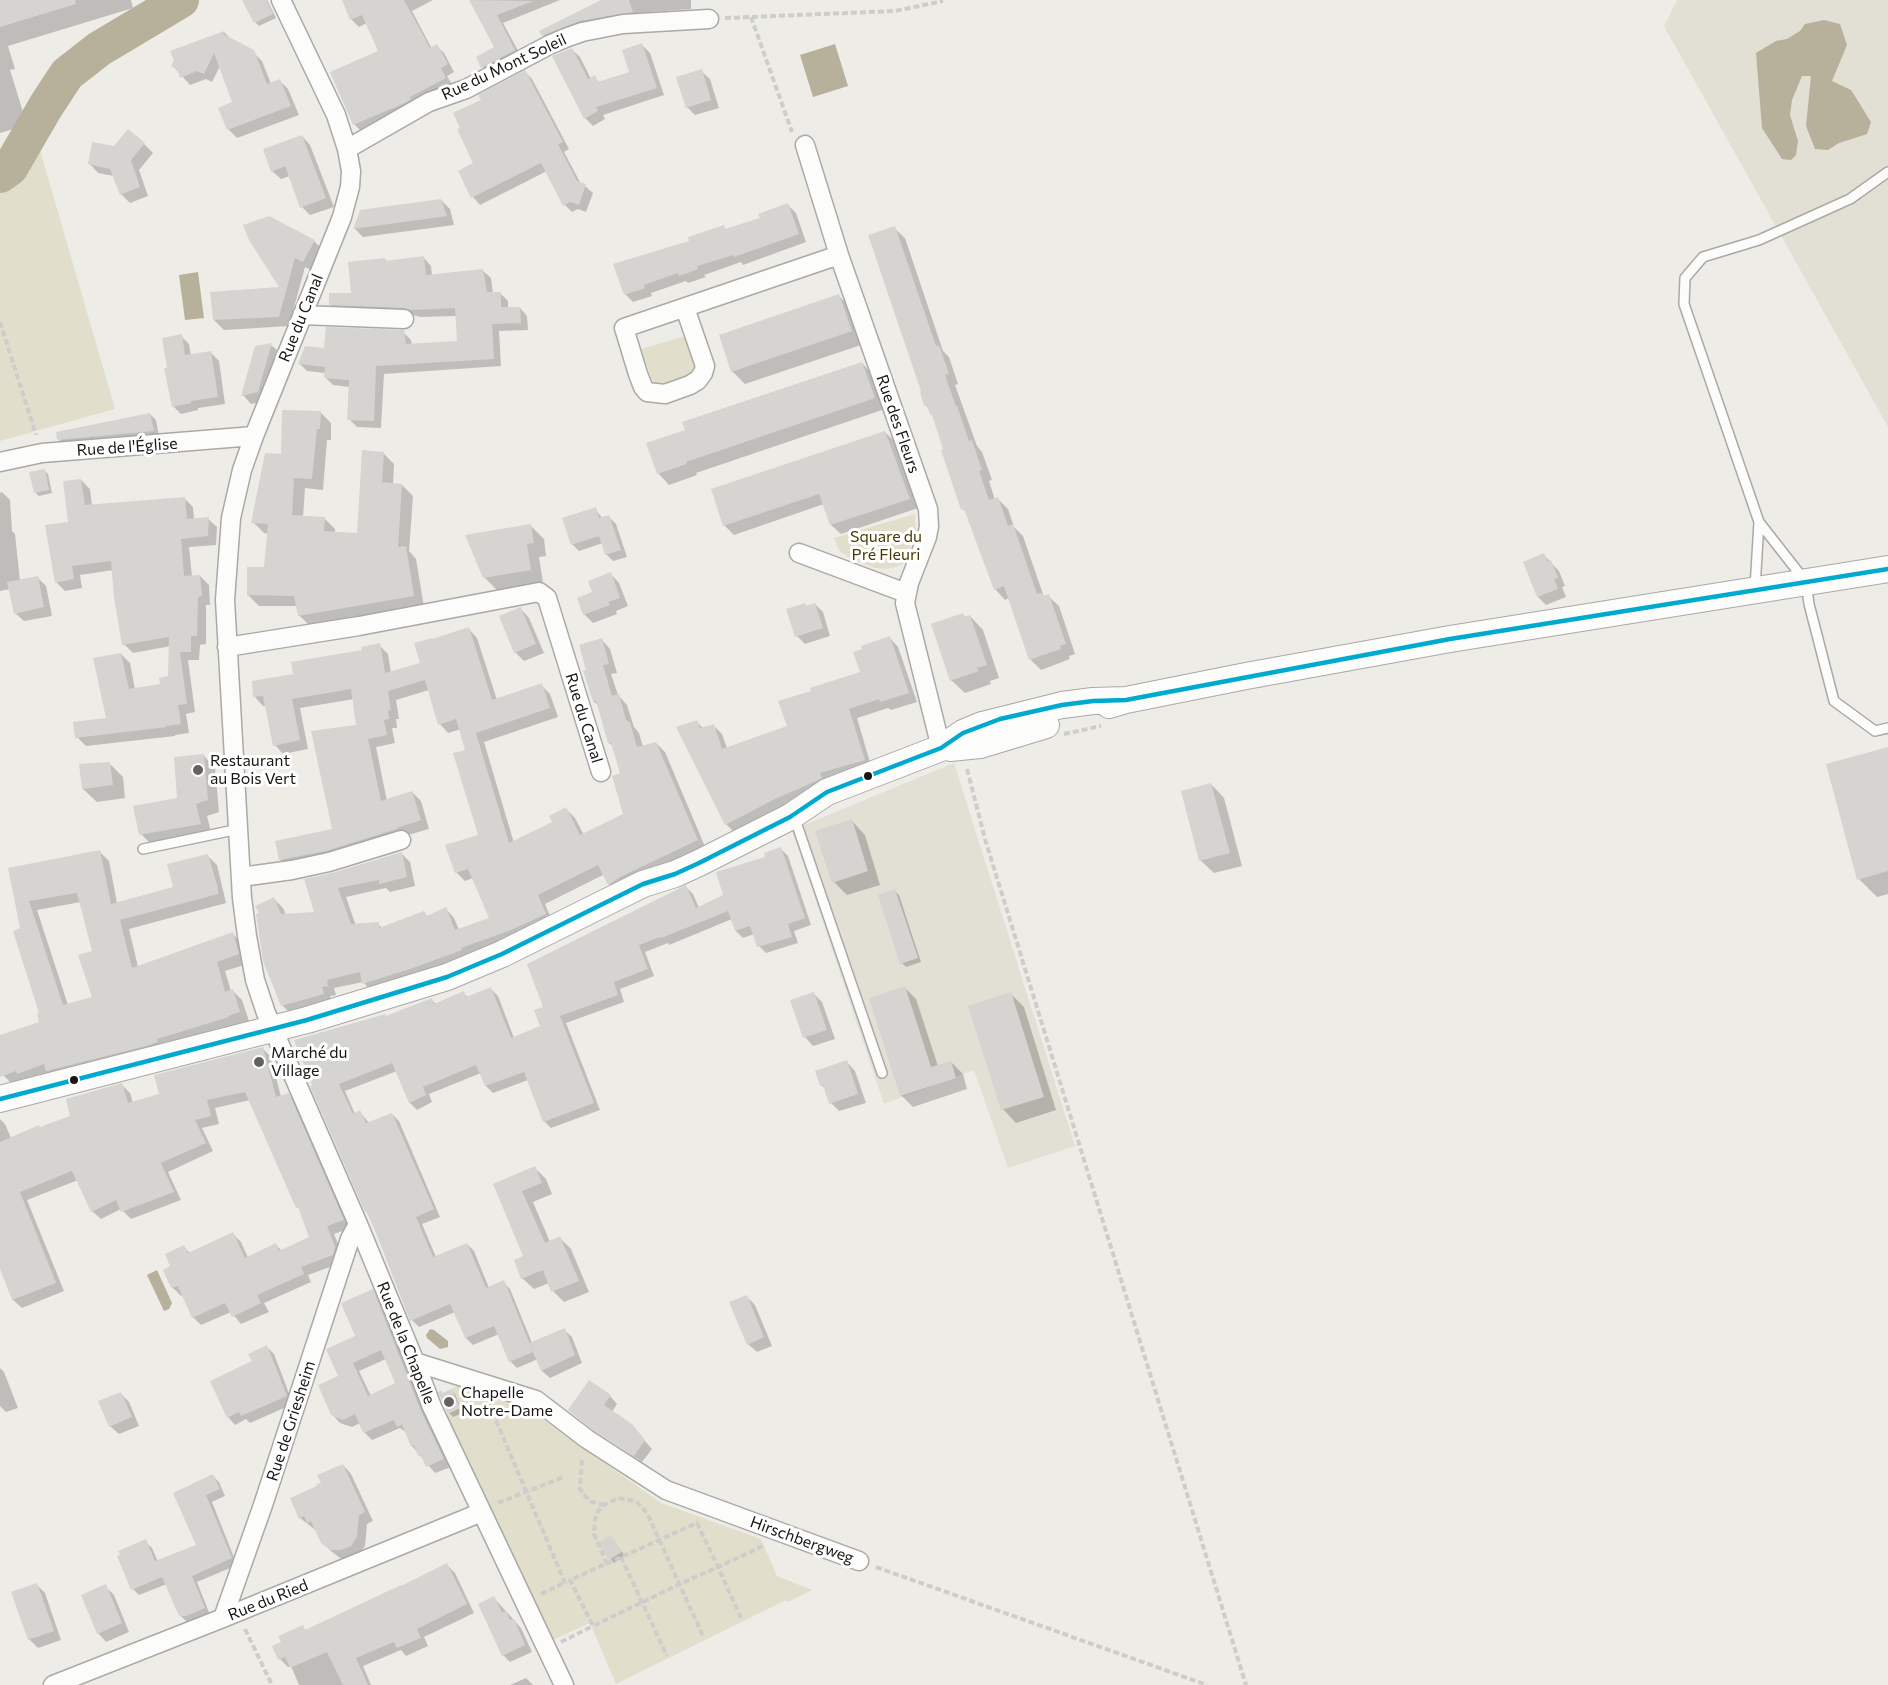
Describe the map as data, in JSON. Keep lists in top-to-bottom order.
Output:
{
  "streets": {
    "street": [
      "Rue du Mont Soleil",
      "Rue du Canal",
      "Rue des Fleurs",
      "Rue de l'Église",
      "Rue de la Chapelle",
      "Rue de Griesheim",
      "Hirschbergweg",
      "Rue du Ried"
    ]
  },
  "crossings": [
    ["Rue du Mont Soleil", "Rue du Canal"],
    ["Rue du Canal", "Rue de l'Église"],
    ["Rue du Canal", "Rue de la Chapelle"],
    ["Rue de la Chapelle", "Rue de Griesheim"],
    ["Rue de la Chapelle", "Hirschbergweg"],
    ["Rue de la Chapelle", "Rue du Ried"],
    ["Rue de Griesheim", "Rue du Ried"]
  ],
  "parks": ["Square du Pré Fleuri"],
  "places": ["Restaurant au Bois Vert", "Marché du Village", "Chapelle Notre-Dame"]
}
